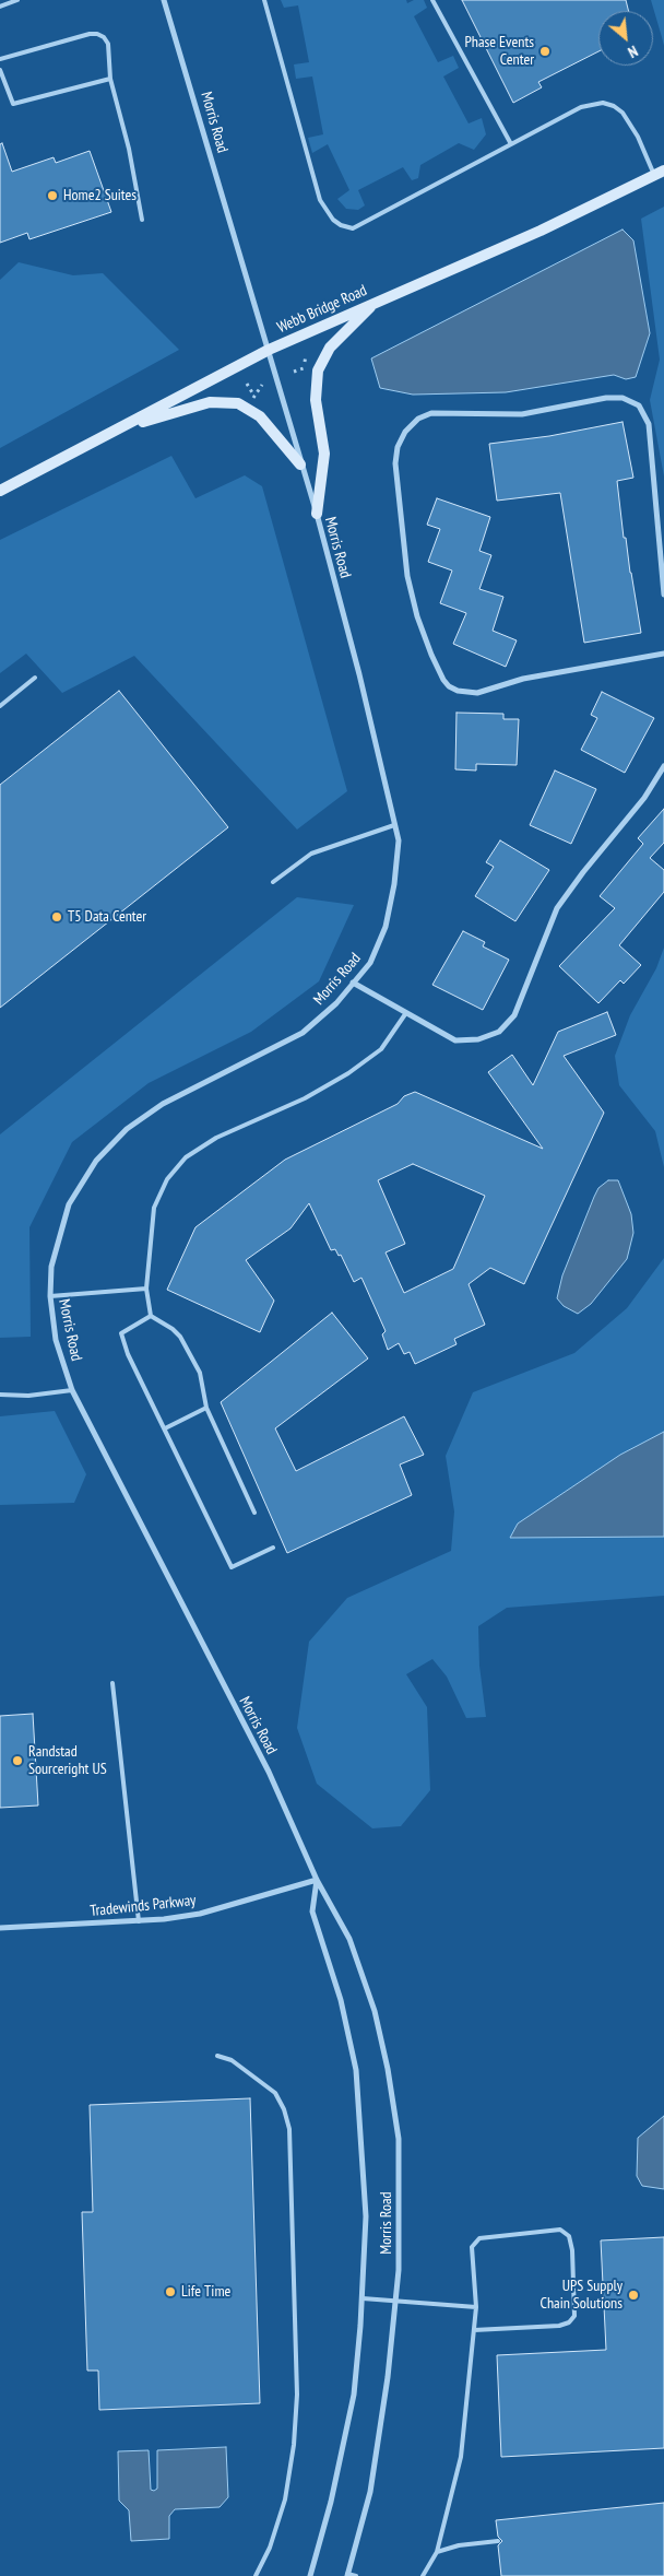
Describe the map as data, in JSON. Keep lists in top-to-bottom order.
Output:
{
  "streets": {
    "street": ["Morris Road", "Webb Bridge Road", "Tradewinds Parkway"]
  },
  "crossings": [
    ["Morris Road", "Webb Bridge Road"],
    ["Morris Road", "Tradewinds Parkway"]
  ],
  "places": [
    "Phase Events Center",
    "Home2 Suites",
    "T5 Data Center",
    "Randstad Sourceright US",
    "Life Time",
    "UPS Supply Chain Solutions"
  ],
  "north": "bottom right"
}
